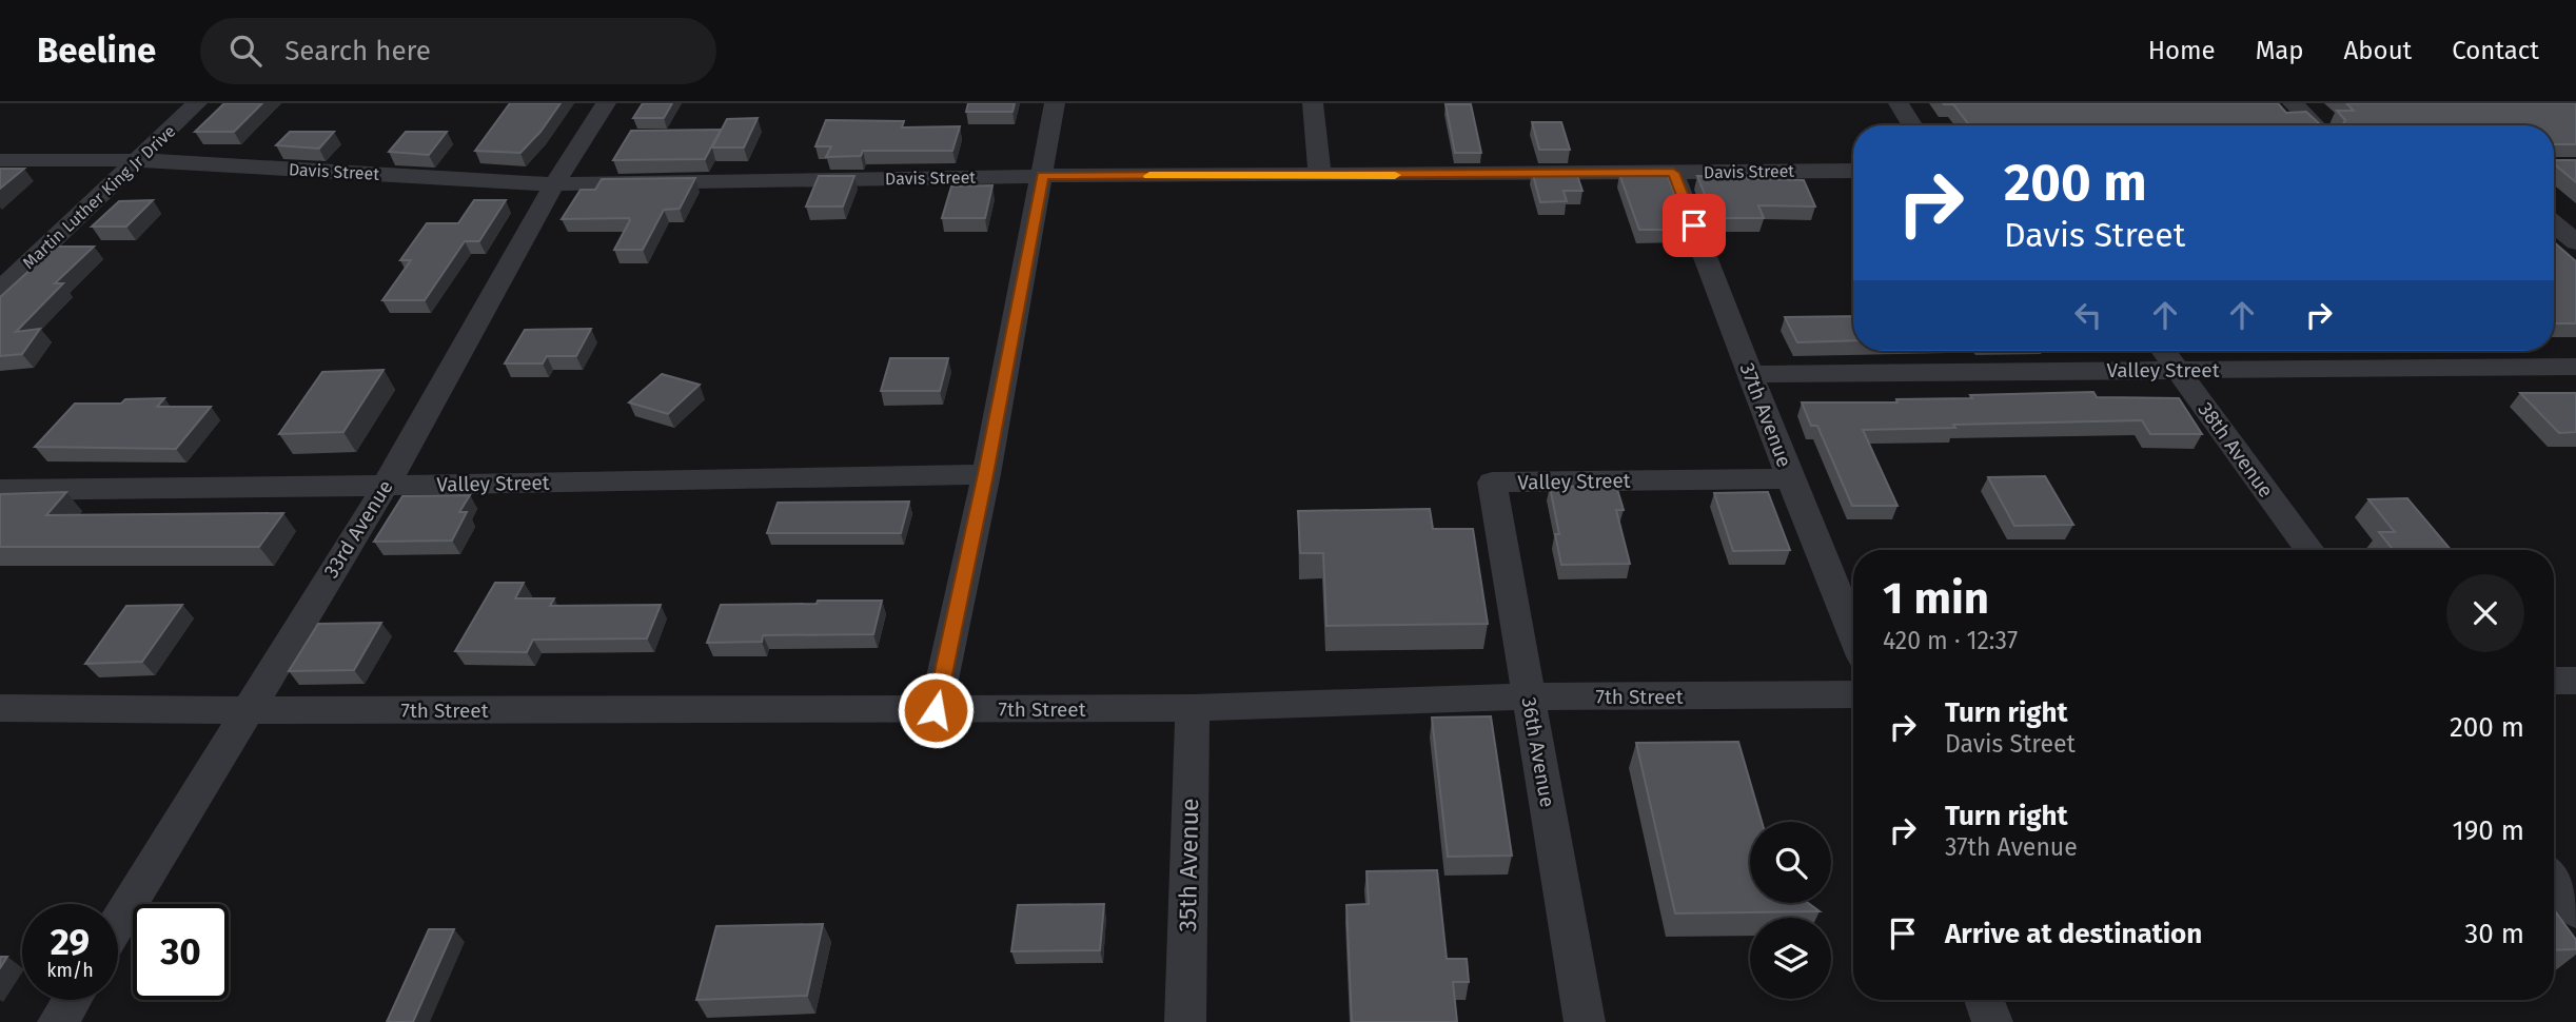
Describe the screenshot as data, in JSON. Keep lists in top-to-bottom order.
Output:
{
  "streets": {
    "street": [
      "Davis Street",
      "Martin Luther King Jr Drive",
      "Valley Street",
      "37th Avenue",
      "38th Avenue",
      "33rd Avenue",
      "7th Street",
      "36th Avenue",
      "35th Avenue"
    ]
  },
  "crossings": [
    ["Davis Street", "Martin Luther King Jr Drive"],
    ["Davis Street", "37th Avenue"],
    ["Davis Street", "33rd Avenue"],
    ["Valley Street", "37th Avenue"],
    ["Valley Street", "38th Avenue"],
    ["Valley Street", "33rd Avenue"],
    ["Valley Street", "36th Avenue"],
    ["33rd Avenue", "7th Street"],
    ["7th Street", "36th Avenue"],
    ["7th Street", "35th Avenue"]
  ],
  "page": {
    "header": "Beeline",
    "search": "Search here",
    "nav": [
      "Home",
      "Map",
      "About",
      "Contact"
    ],
    "turn": ["200 m", "Davis Street"],
    "heading": ["1 min", "420 m · 12:37"],
    "list": [
      {
        "name": "Turn right",
        "note": "Davis Street",
        "value": "200 m"
      },
      {
        "name": "Turn right",
        "note": "37th Avenue",
        "value": "190 m"
      },
      {
        "name": "Arrive at destination",
        "value": "30 m"
      }
    ],
    "speed": "29 km/h",
    "limit": "30"
  }
}
